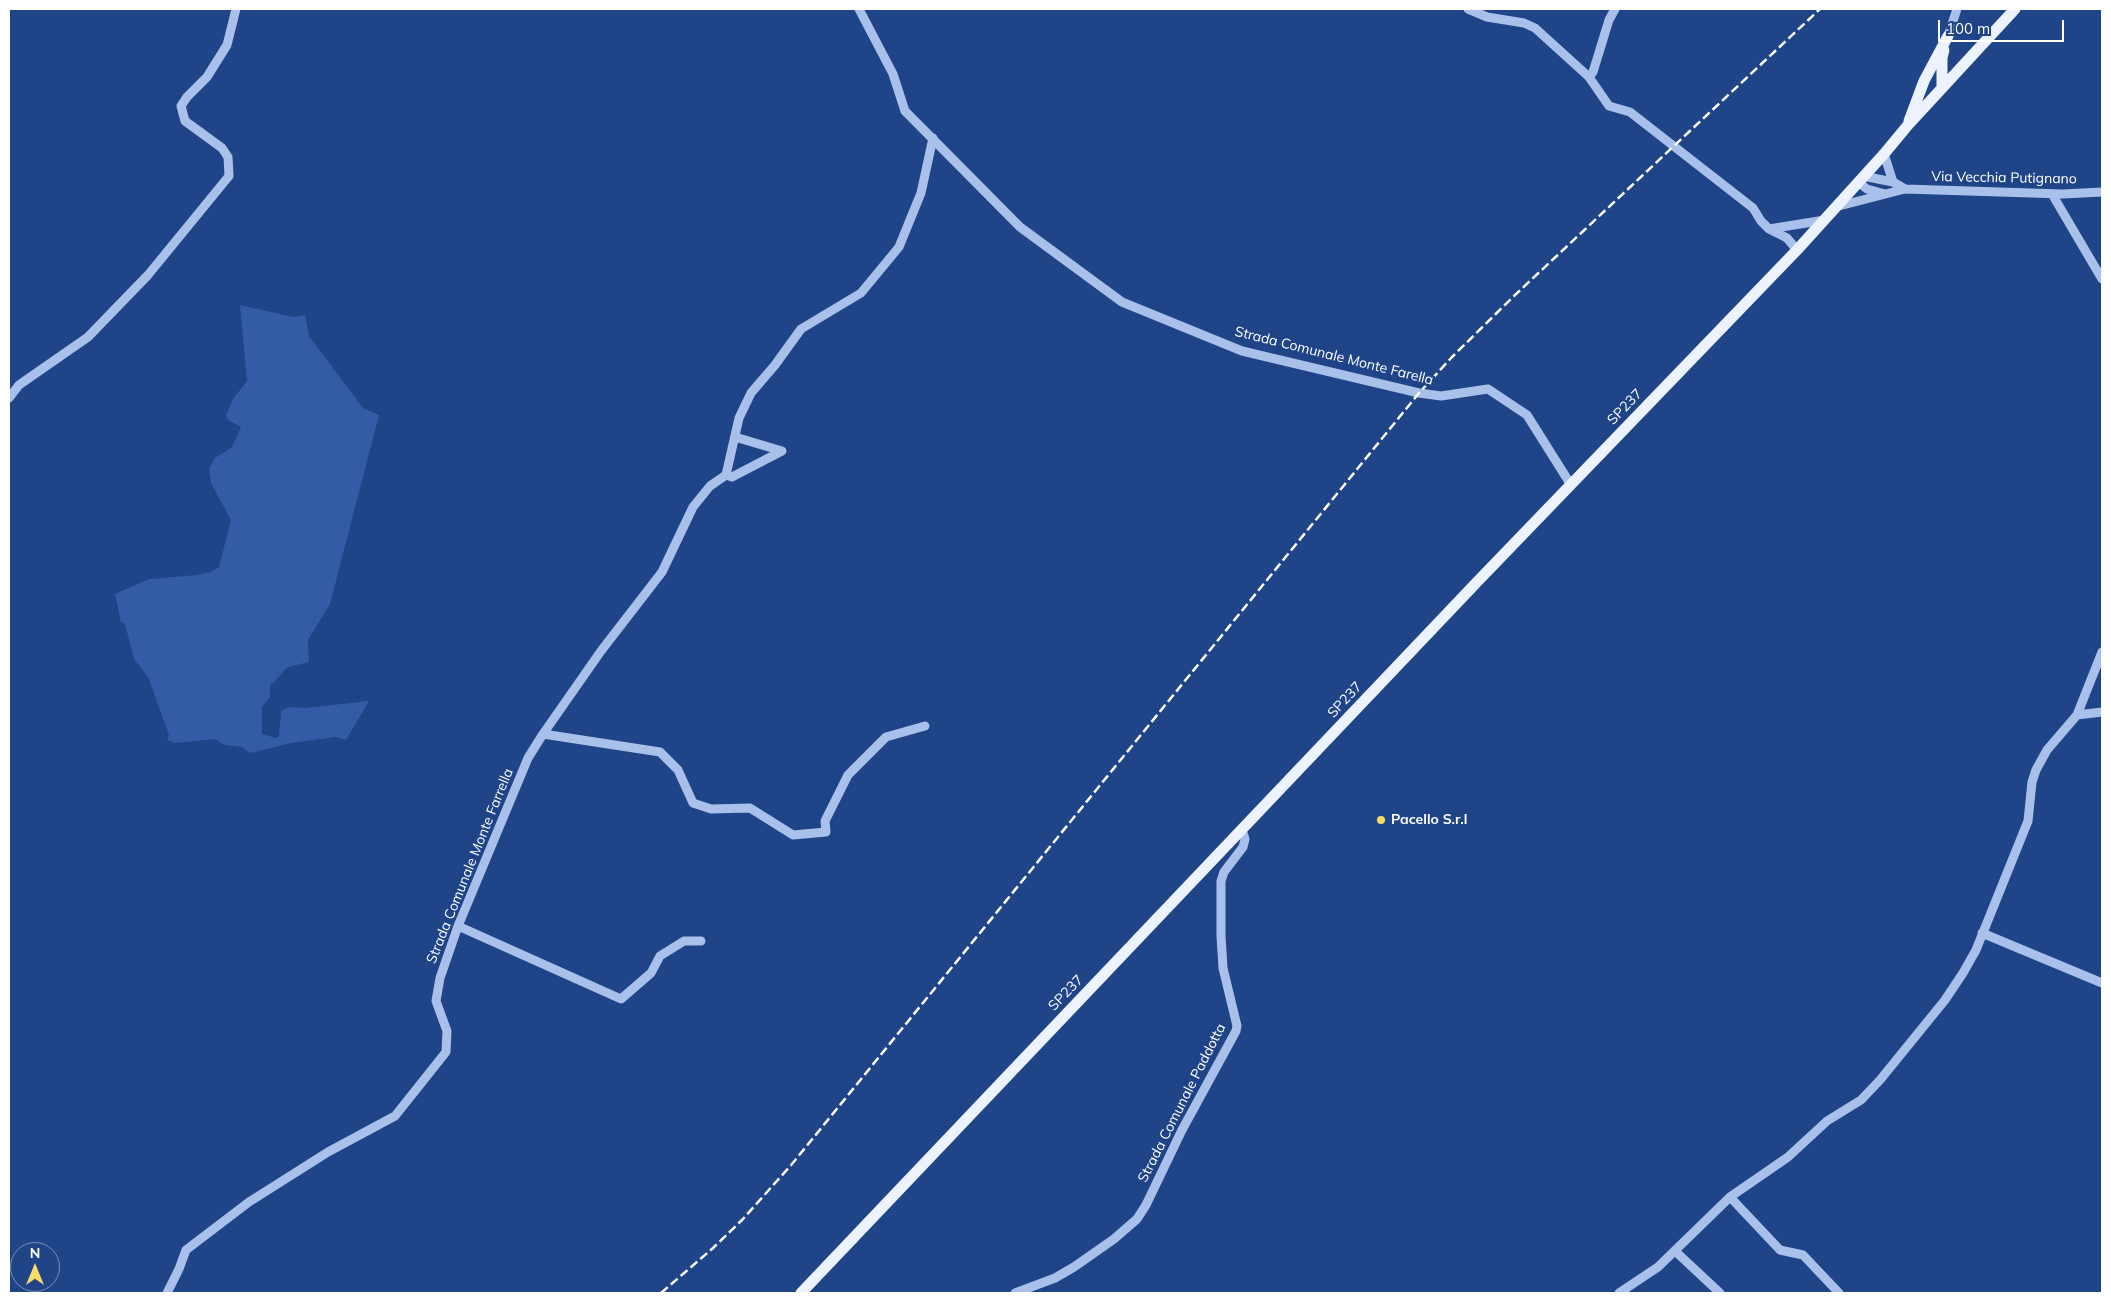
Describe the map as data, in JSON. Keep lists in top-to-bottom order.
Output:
{
  "streets": {
    "main road": ["SP237"],
    "street": [
      "Via Vecchia Putignano",
      "Strada Comunale Monte Farella",
      "Strada Comunale Monte Farrella",
      "Strada Comunale Paddotta"
    ]
  },
  "crossings": [
    ["Via Vecchia Putignano", "SP237"],
    ["Strada Comunale Monte Farella", "SP237"],
    ["SP237", "Strada Comunale Paddotta"]
  ],
  "places": ["Pacello S.r.l"],
  "scale_bar": "100 m",
  "north": "top"
}
